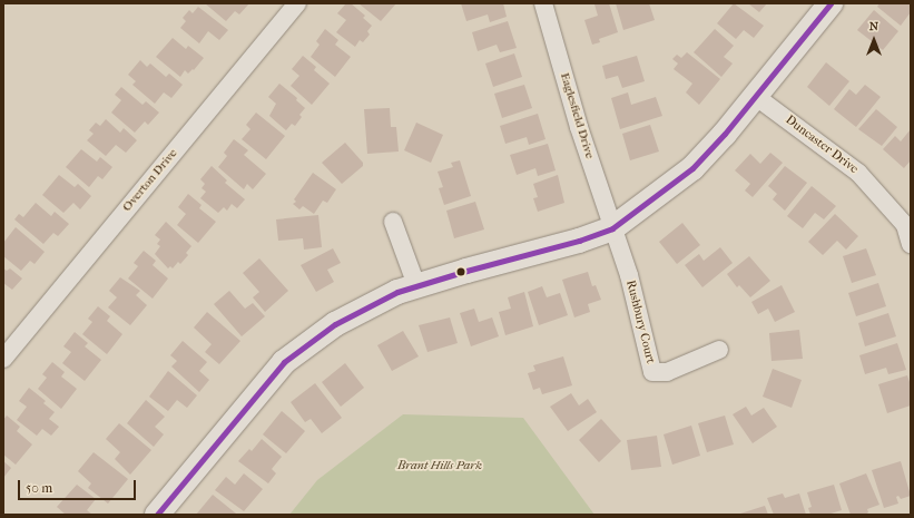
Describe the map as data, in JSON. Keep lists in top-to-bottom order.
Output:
{
  "streets": {
    "street": [
      "Eaglesfield Drive",
      "Duncaster Drive",
      "Overton Drive",
      "Rushbury Court"
    ]
  },
  "crossings": [
    ["Eaglesfield Drive", "Rushbury Court"]
  ],
  "parks": ["Brant Hills Park"],
  "scale_bar": "50 m",
  "north": "top"
}
